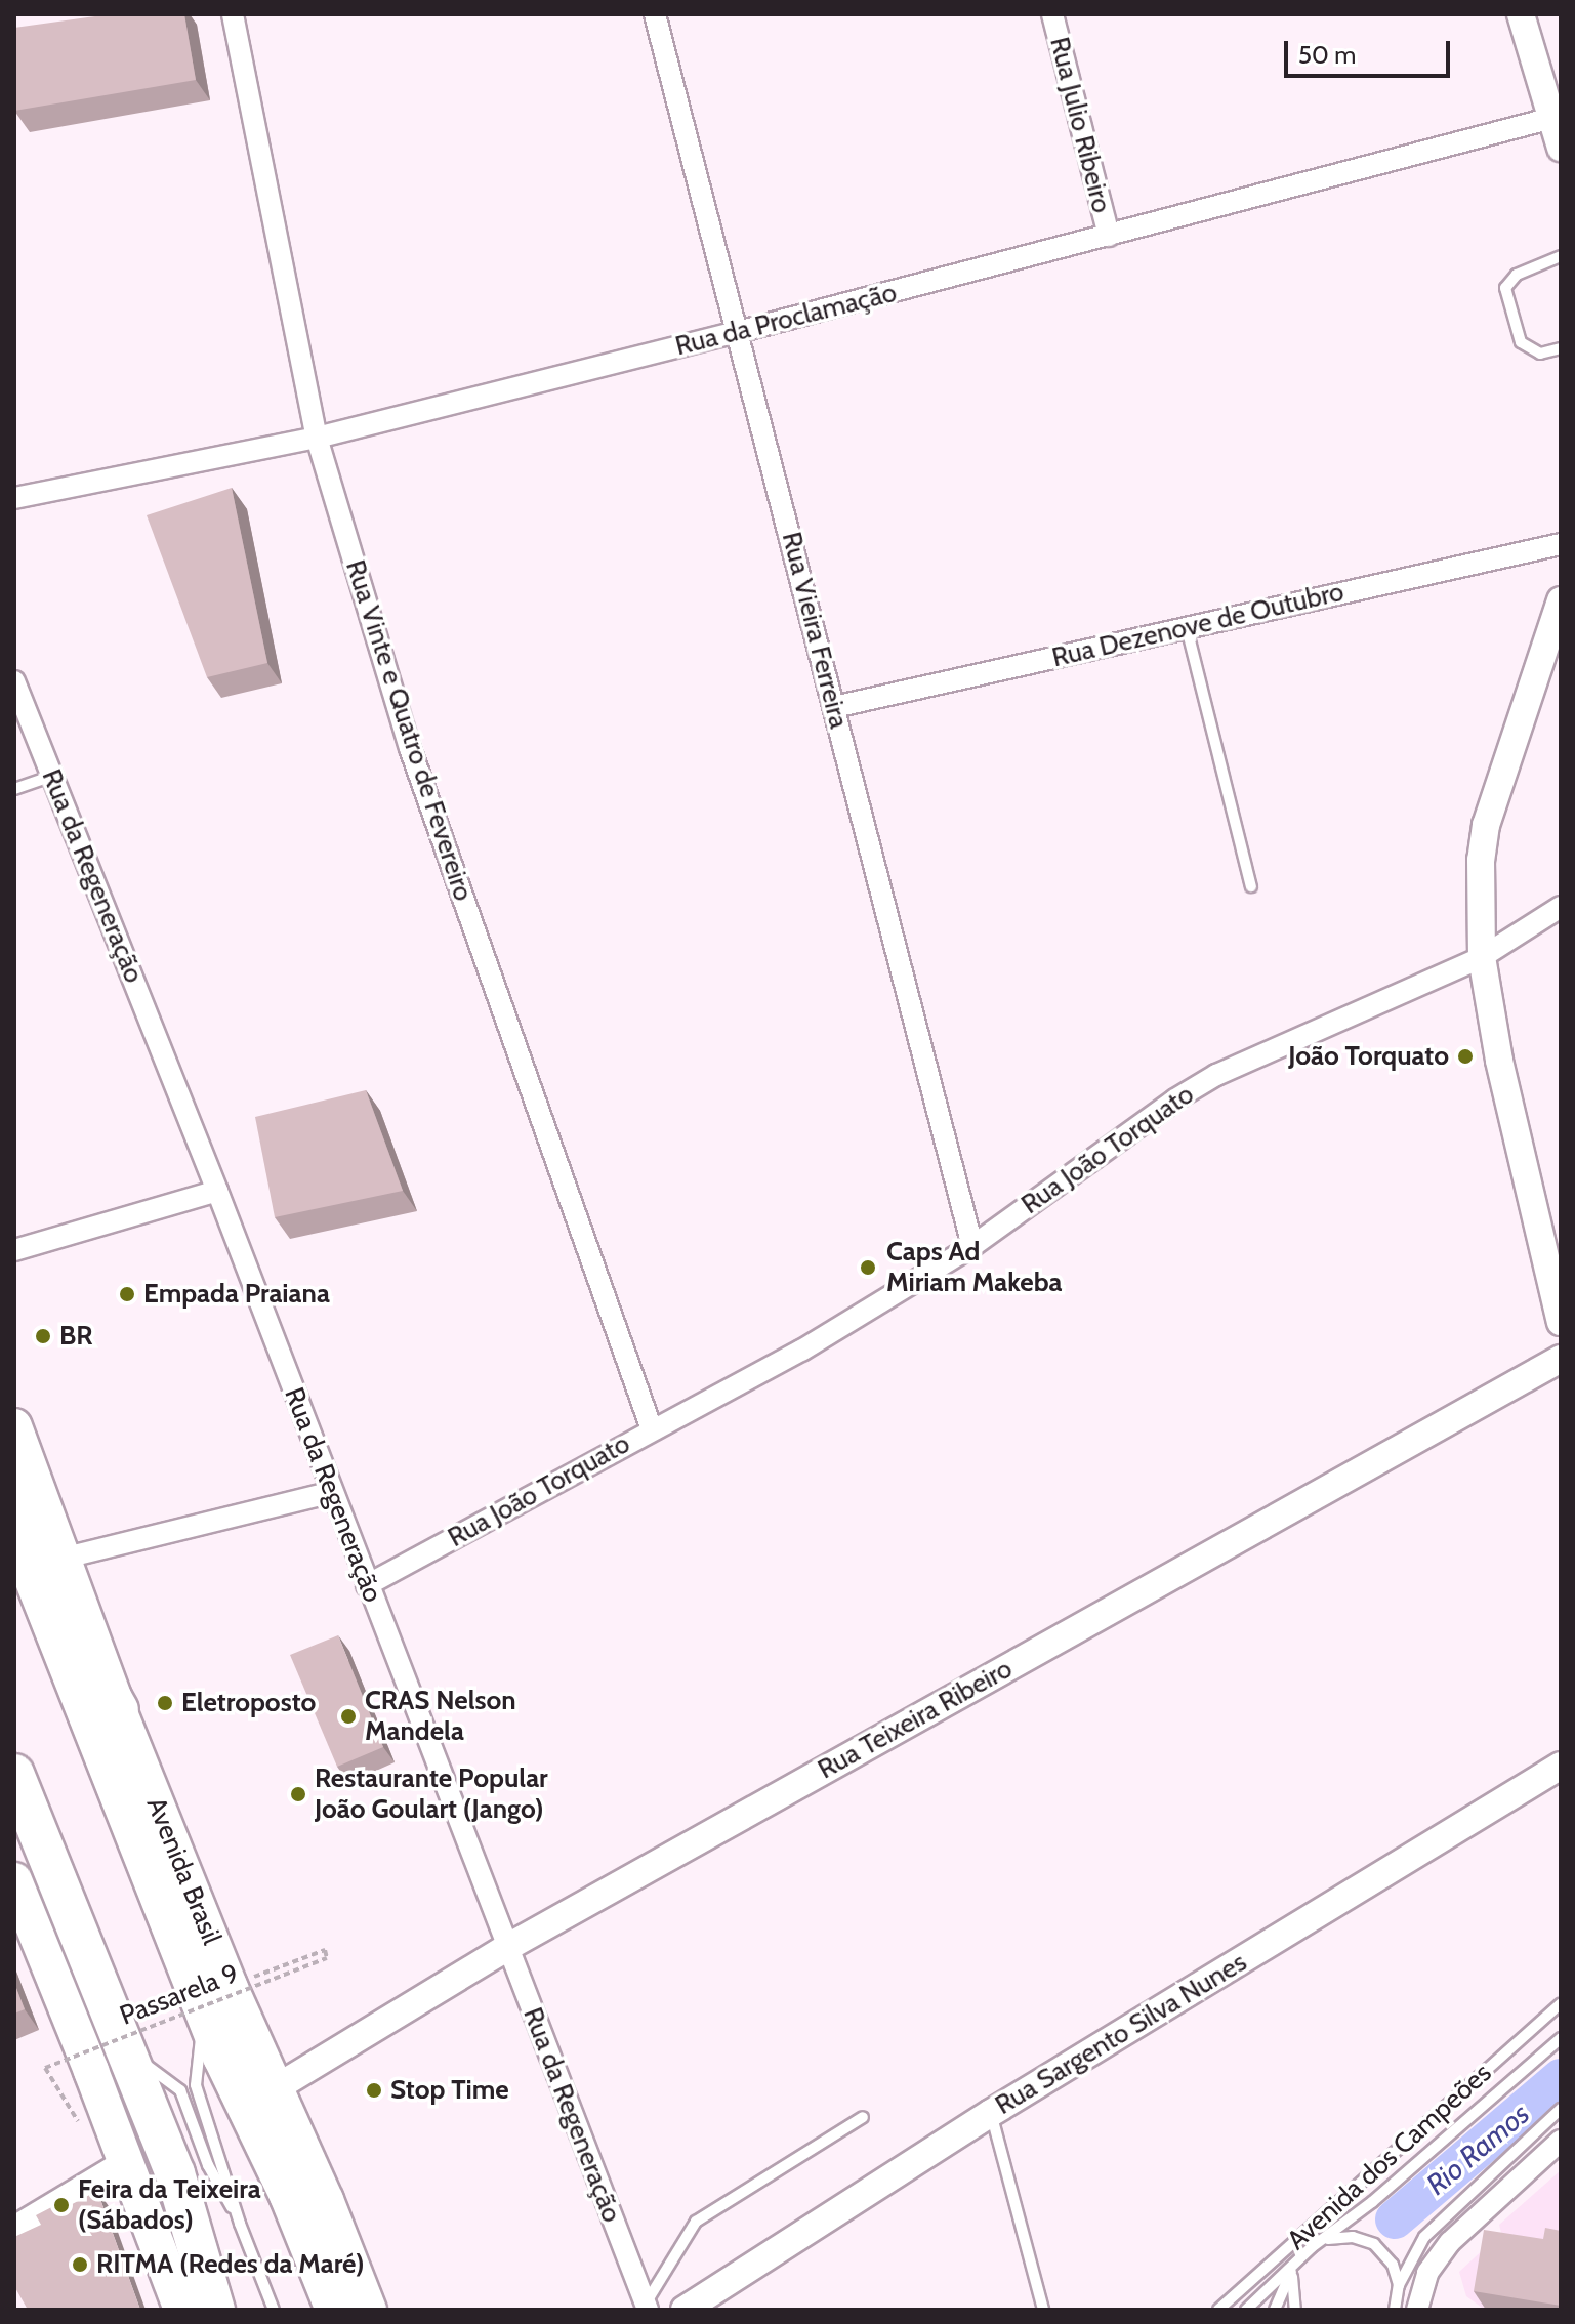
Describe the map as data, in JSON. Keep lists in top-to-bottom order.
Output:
{
  "streets": {
    "highway": ["Avenida Brasil"],
    "street": [
      "Rua Julio Ribeiro",
      "Rua da Proclamação",
      "Rua Dezenove de Outubro",
      "Rua Vieira Ferreira",
      "Rua Vinte e Quatro de Fevereiro",
      "Rua da Regeneração",
      "Rua João Torquato",
      "Rua Teixeira Ribeiro",
      "Rua Sargento Silva Nunes"
    ],
    "lane": ["Avenida dos Campeões"],
    "path": ["Passarela 9"]
  },
  "crossings": [
    ["Rua Julio Ribeiro", "Rua da Proclamação"],
    ["Rua da Proclamação", "Rua Vieira Ferreira"],
    ["Rua da Proclamação", "Rua Vinte e Quatro de Fevereiro"],
    ["Rua Dezenove de Outubro", "Rua Vieira Ferreira"],
    ["Rua Vieira Ferreira", "Rua João Torquato"],
    ["Rua Vinte e Quatro de Fevereiro", "Rua João Torquato"],
    ["Rua da Regeneração", "Rua João Torquato"],
    ["Rua da Regeneração", "Rua Teixeira Ribeiro"],
    ["Rua Teixeira Ribeiro", "Avenida Brasil"],
    ["Avenida Brasil", "Passarela 9"]
  ],
  "water": ["Rio Ramos"],
  "places": [
    "João Torquato",
    "Caps Ad Miriam Makeba",
    "Empada Praiana",
    "BR",
    "Eletroposto",
    "CRAS Nelson Mandela",
    "Restaurante Popular João Goulart (Jango)",
    "Stop Time",
    "Feira da Teixeira (Sábados)",
    "RITMA (Redes da Maré)"
  ],
  "scale_bar": "50 m"
}
